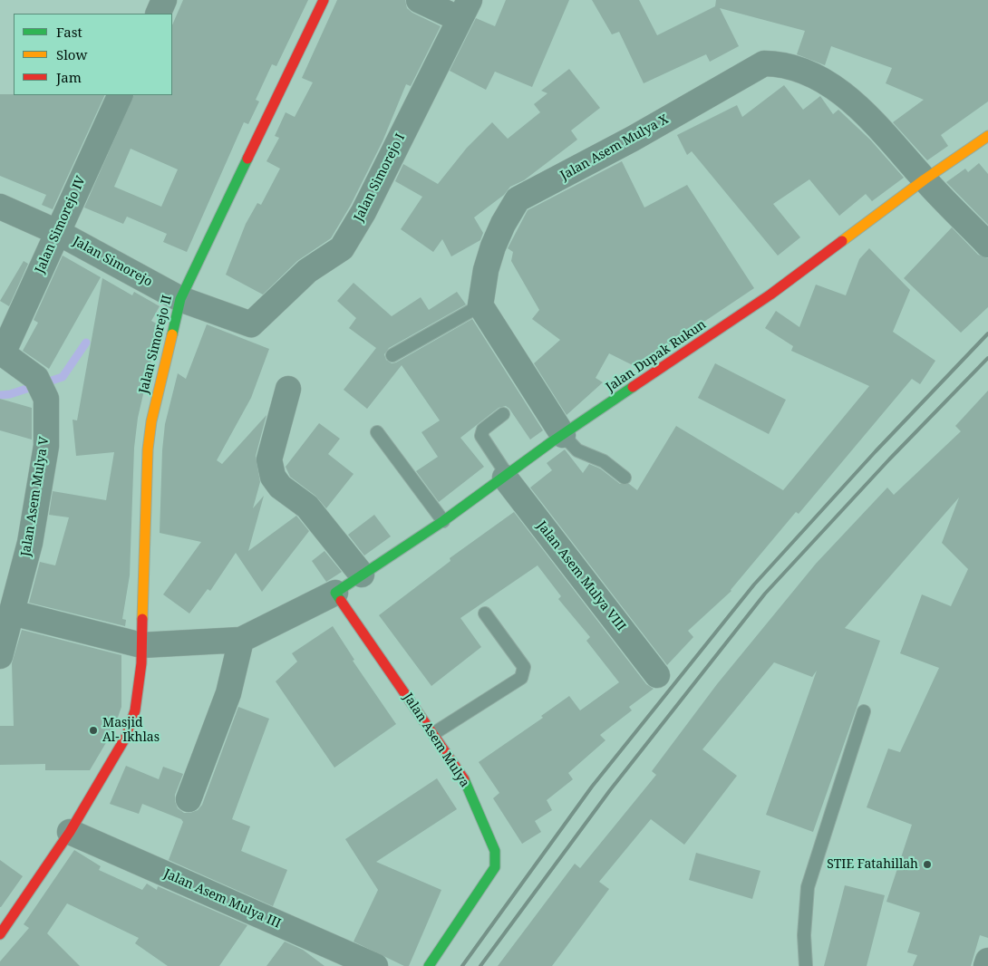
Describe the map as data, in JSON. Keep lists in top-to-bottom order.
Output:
{
  "streets": {
    "street": [
      "Jalan Asem Mulya X",
      "Jalan Simorejo I",
      "Jalan Simorejo IV",
      "Jalan Simorejo",
      "Jalan Simorejo II",
      "Jalan Dupak Rukun",
      "Jalan Asem Mulya V",
      "Jalan Asem Mulya VIII",
      "Jalan Asem Mulya",
      "Jalan Asem Mulya III"
    ]
  },
  "crossings": [
    ["Jalan Asem Mulya X", "Jalan Dupak Rukun"],
    ["Jalan Simorejo I", "Jalan Simorejo"],
    ["Jalan Simorejo IV", "Jalan Simorejo"],
    ["Jalan Simorejo IV", "Jalan Asem Mulya V"],
    ["Jalan Simorejo", "Jalan Simorejo II"],
    ["Jalan Simorejo II", "Jalan Asem Mulya III"],
    ["Jalan Dupak Rukun", "Jalan Asem Mulya VIII"],
    ["Jalan Dupak Rukun", "Jalan Asem Mulya"]
  ],
  "places": ["Masjid Al- Ikhlas", "STIE Fatahillah"],
  "legend": ["Fast", "Slow", "Jam"]
}
